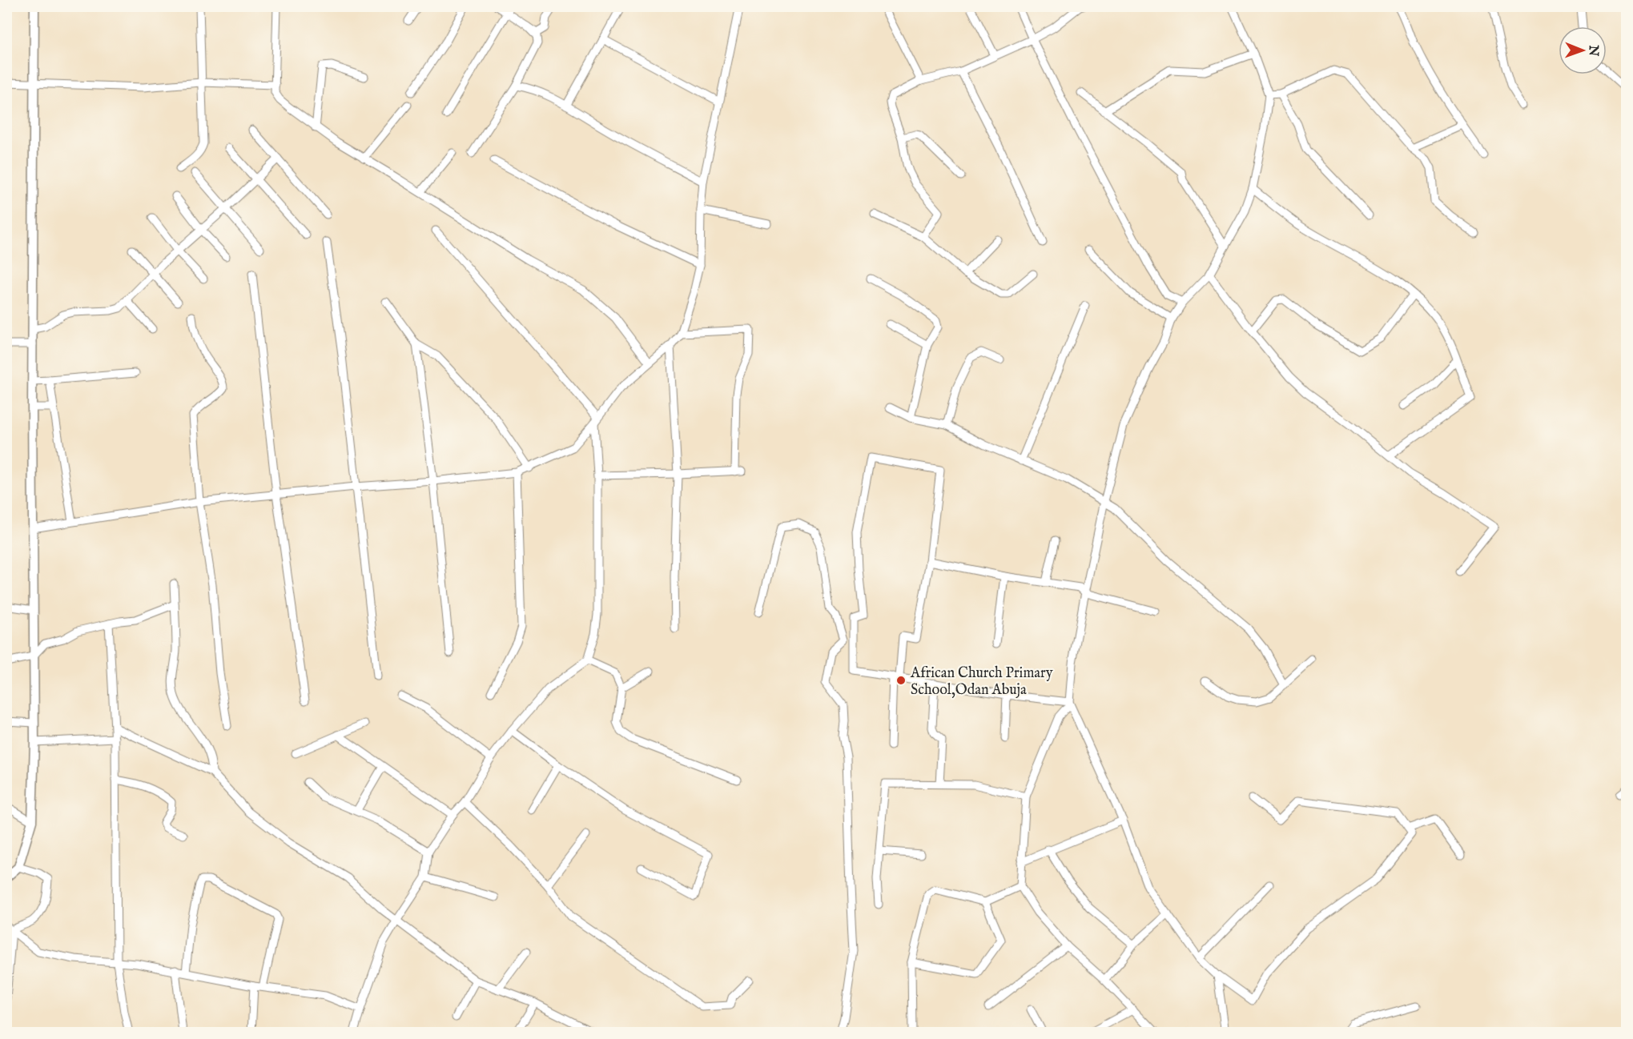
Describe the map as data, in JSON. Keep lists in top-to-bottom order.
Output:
{
  "places": ["African Church Primary School,Odan Abuja"],
  "north": "right"
}
